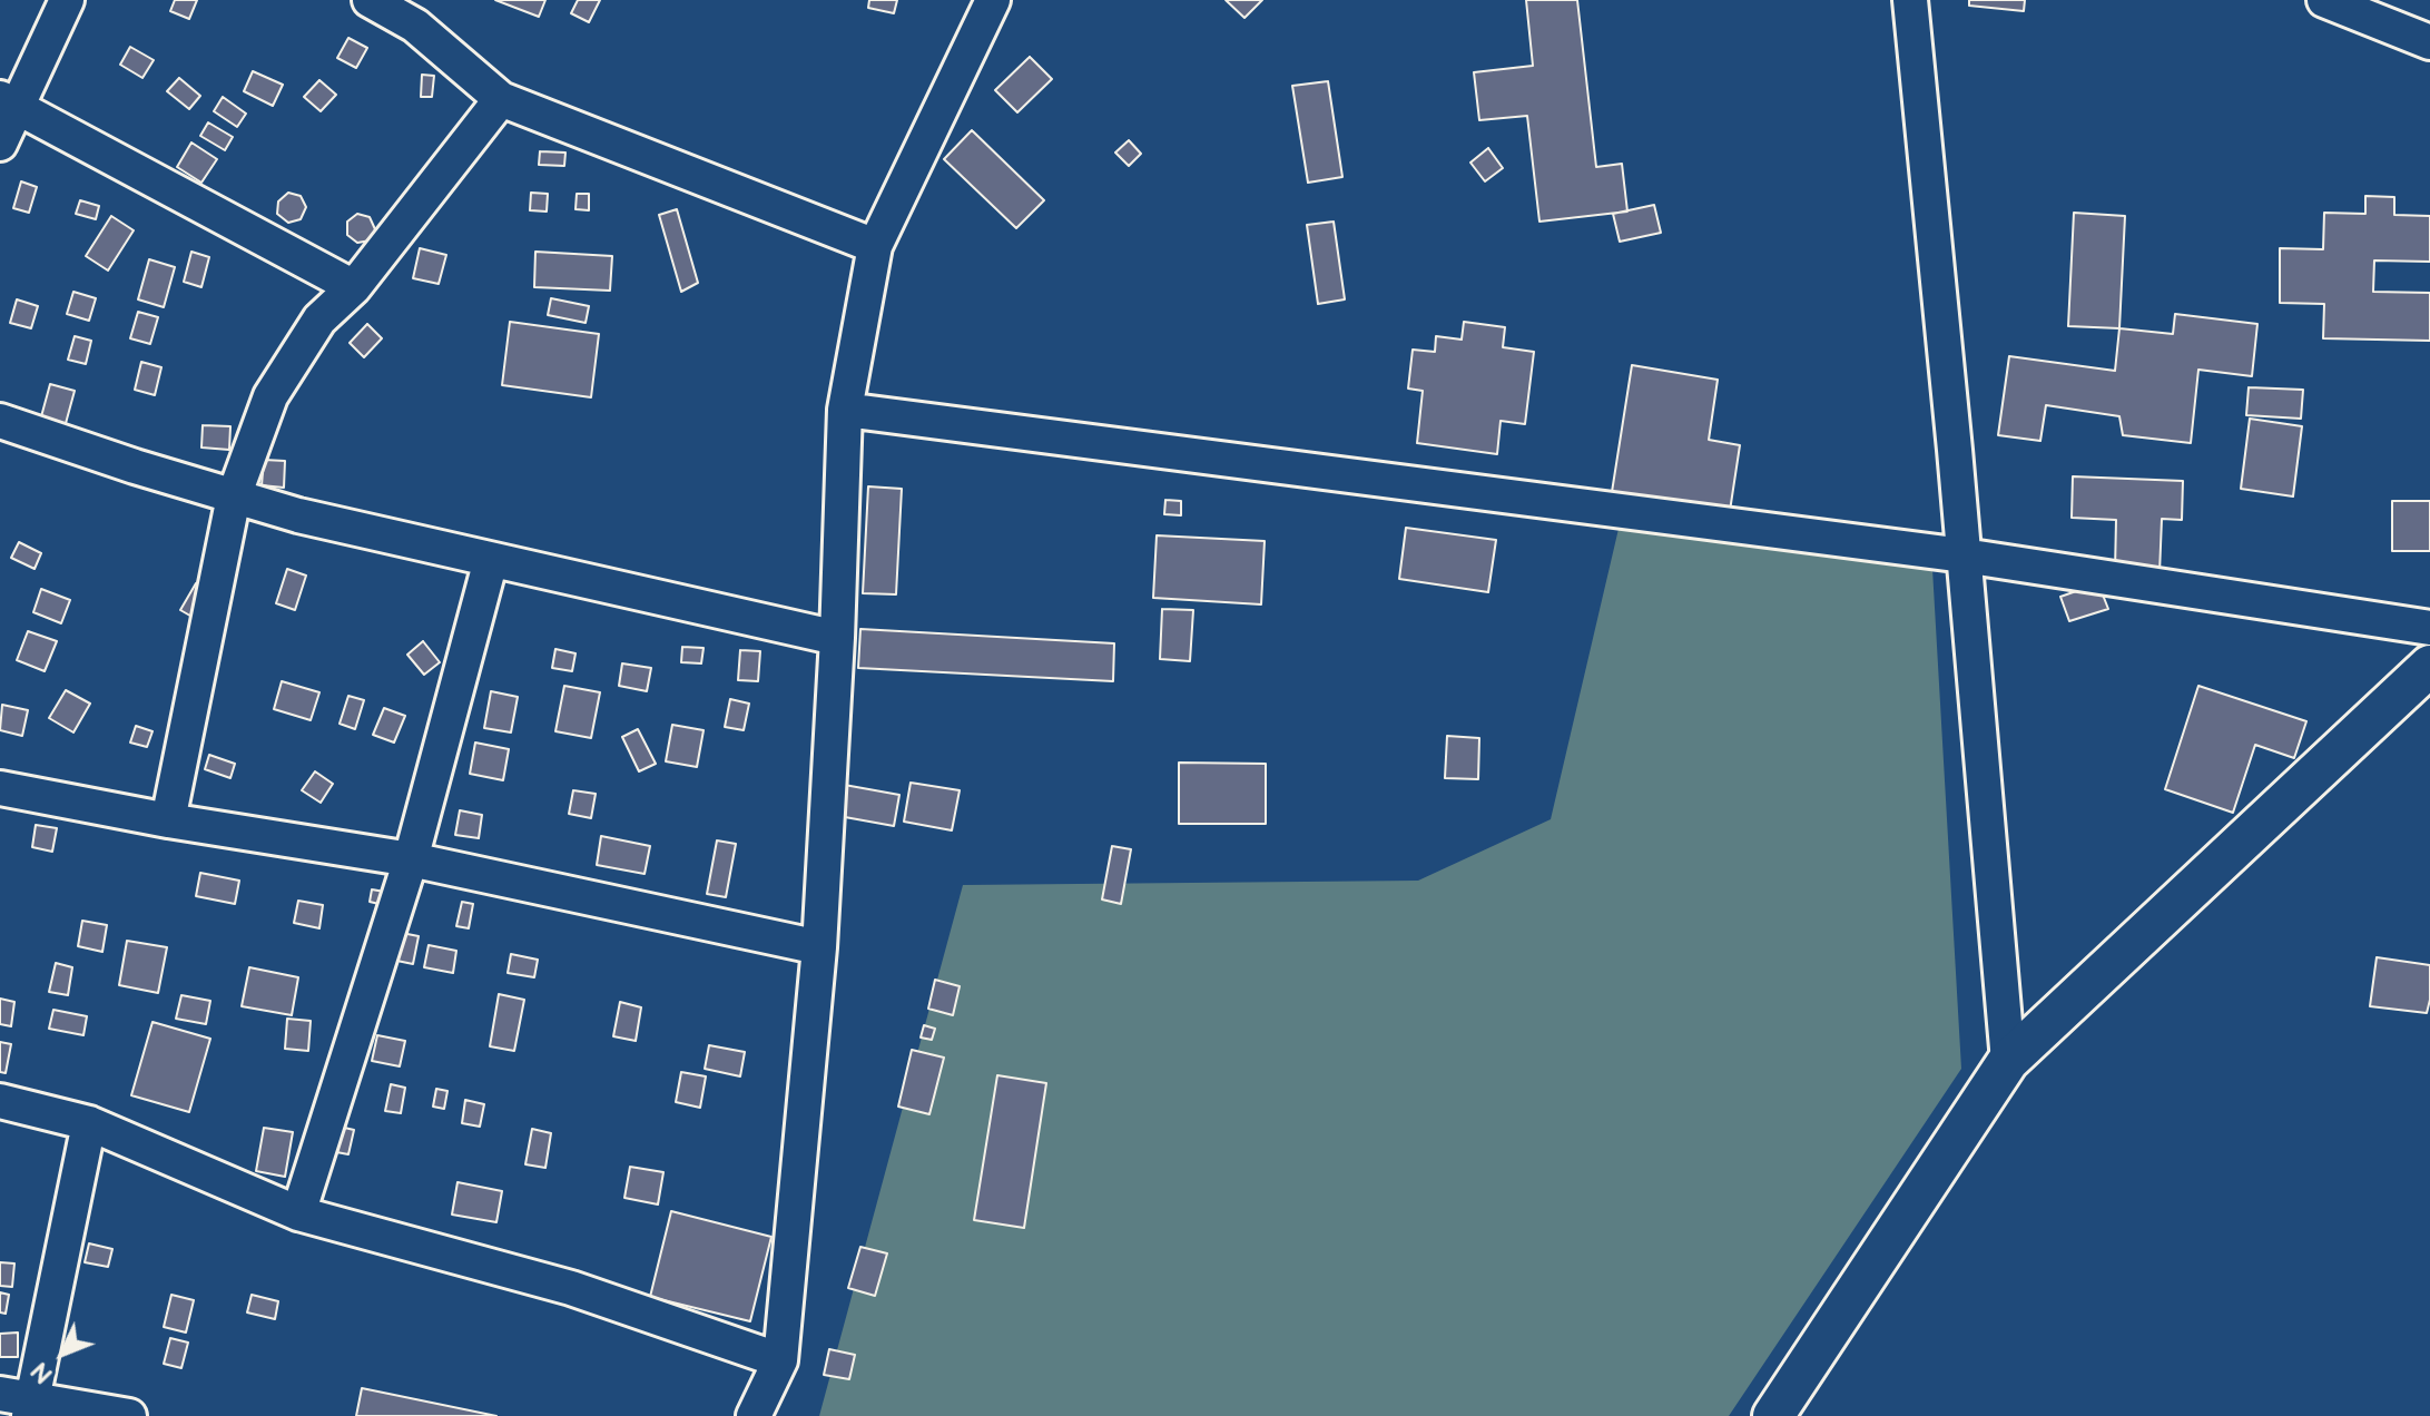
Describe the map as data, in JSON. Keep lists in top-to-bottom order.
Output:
{
  "north": "bottom left"
}
